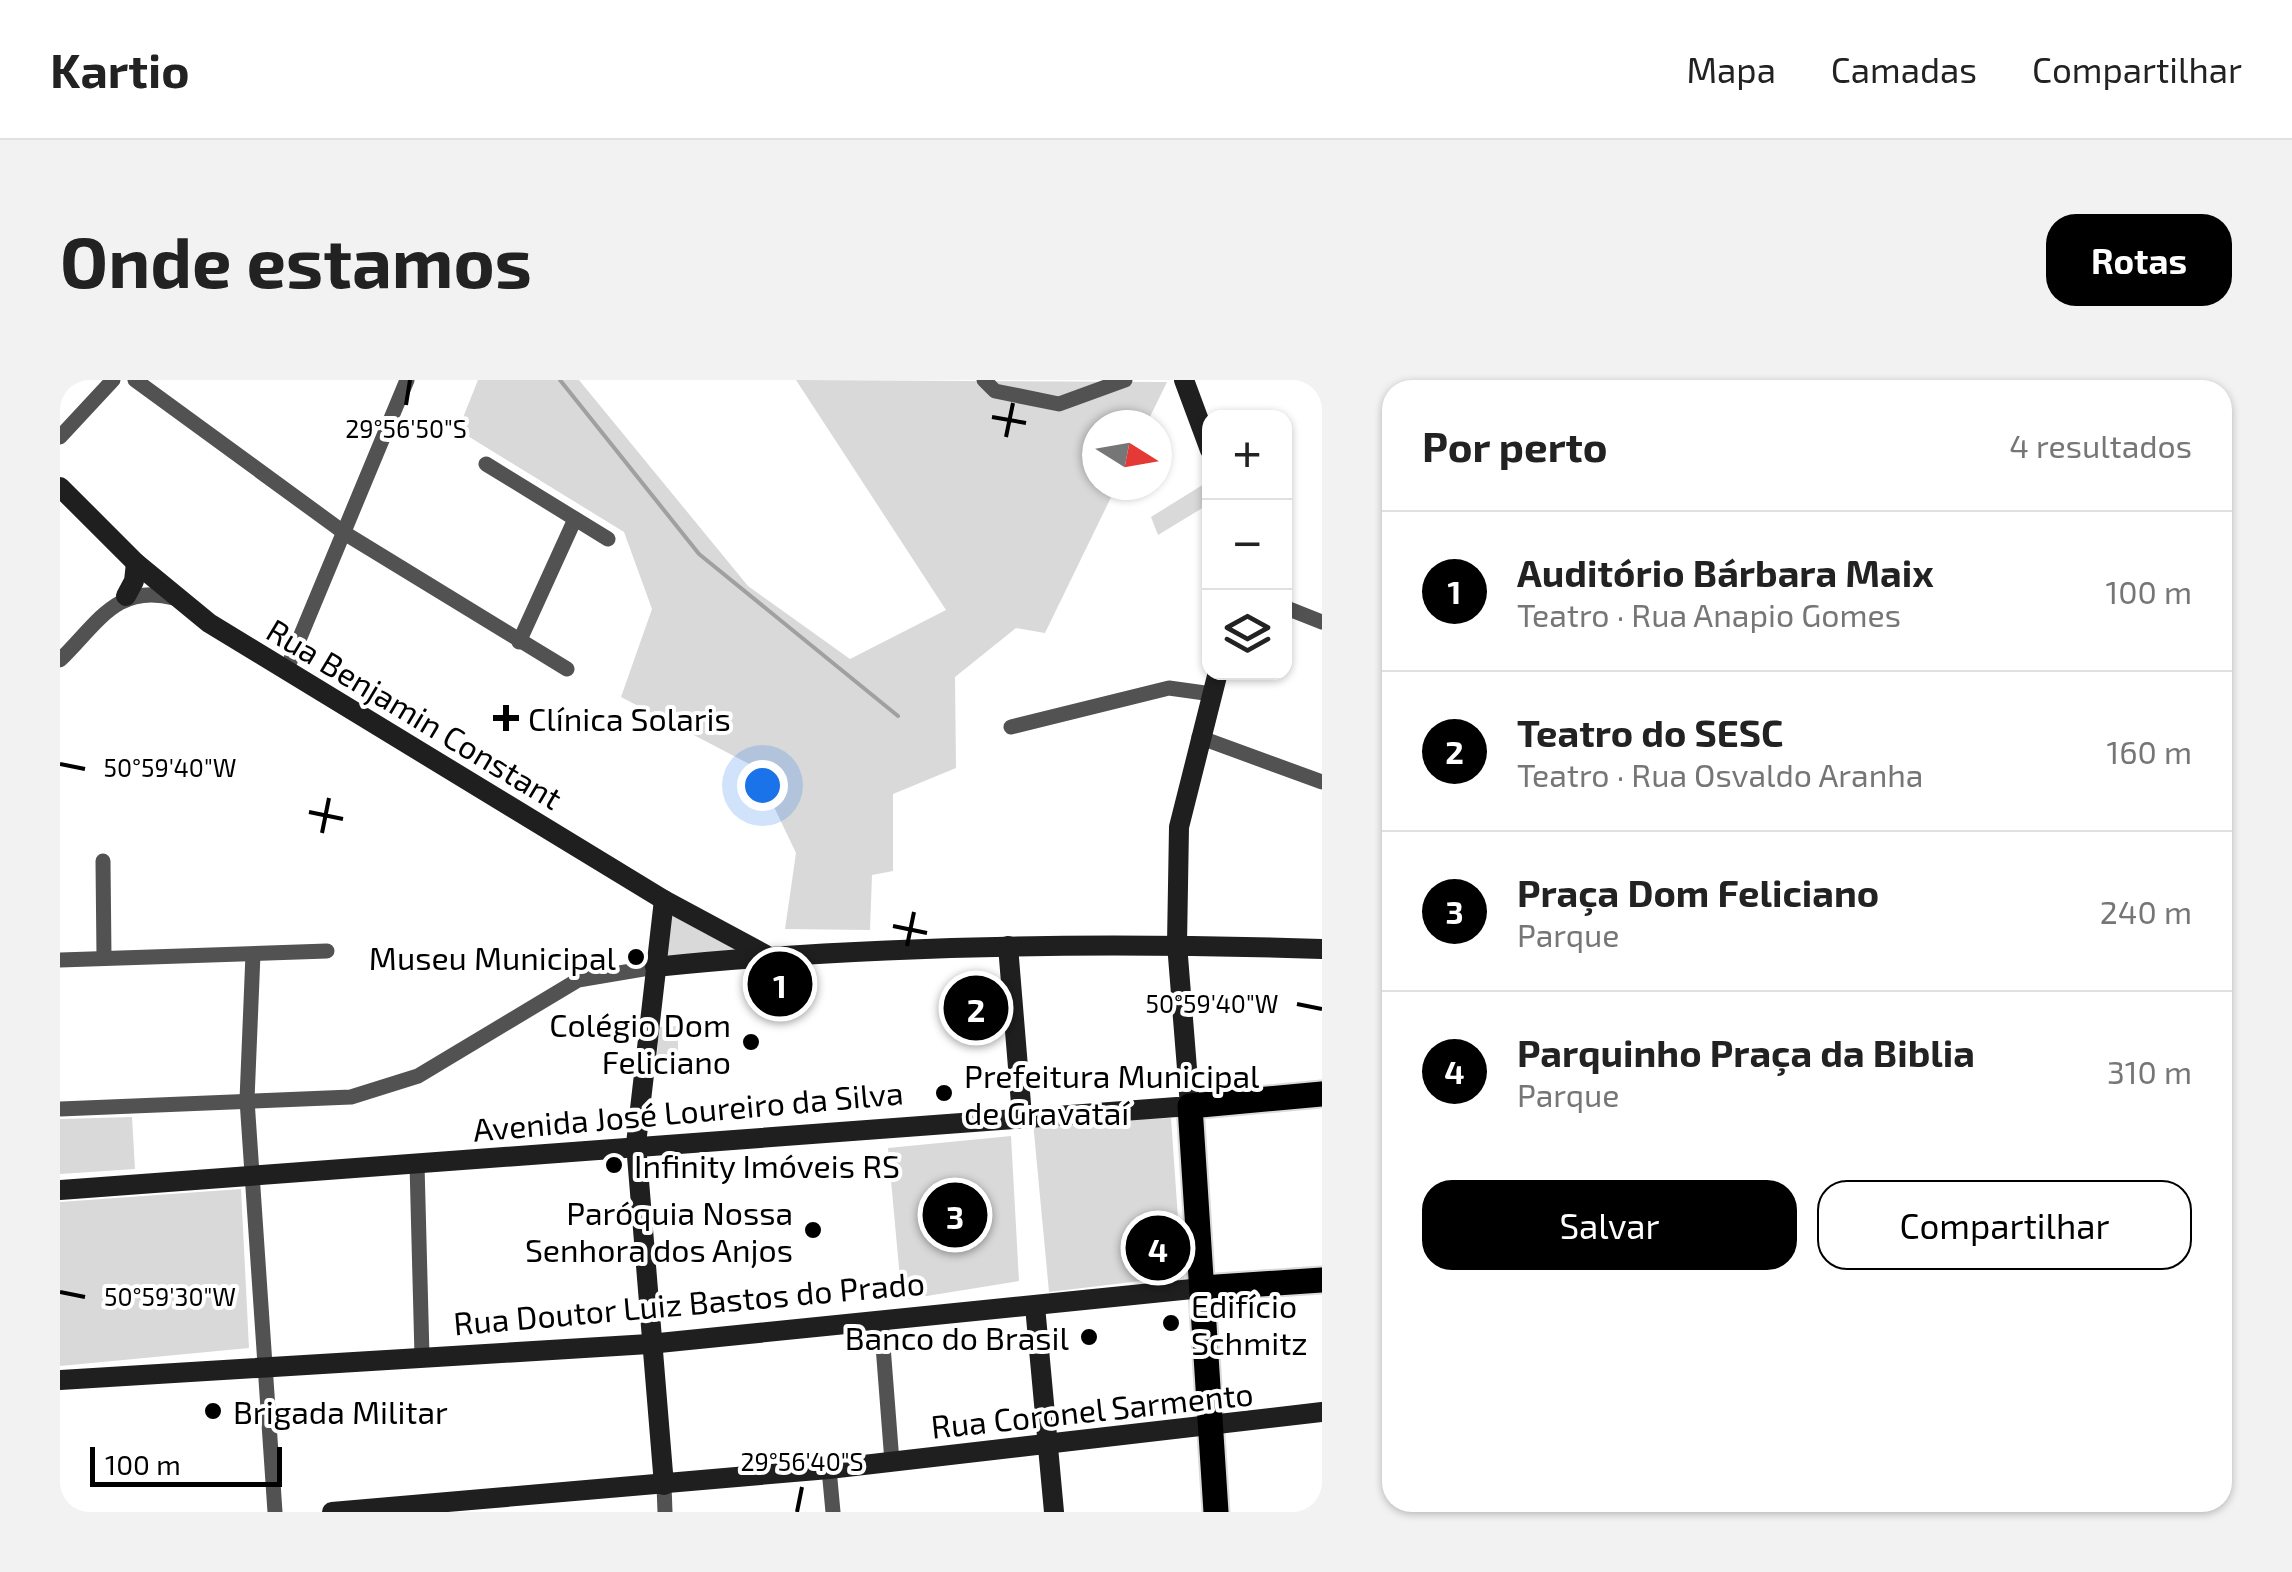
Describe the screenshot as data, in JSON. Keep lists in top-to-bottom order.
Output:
{
  "streets": {
    "main road": ["Avenida José Loureiro da Silva", "Rua Doutor Luiz Bastos do Prado"],
    "street": ["Rua Benjamin Constant", "Rua Coronel Sarmento"]
  },
  "places": {
    "health": ["Clínica Solaris"],
    "other": [
      "Museu Municipal",
      "Colégio Dom Feliciano",
      "Prefeitura Municipal de Gravataí",
      "Infinity Imóveis RS",
      "Paróquia Nossa Senhora dos Anjos",
      "Edifício Schmitz",
      "Banco do Brasil",
      "Brigada Militar"
    ]
  },
  "scale_bar": "100 m",
  "north": "right",
  "page": {
    "header": "Kartio",
    "nav": ["Mapa", "Camadas", "Compartilhar"],
    "buttons": [
      "Rotas",
      ["Salvar", "Compartilhar"]
    ],
    "title": "Onde estamos",
    "heading": ["Por perto", "4 resultados"],
    "map_buttons": ["+", "−"],
    "list": [
      {
        "mark": "1",
        "name": "Auditório Bárbara Maix",
        "note": "Teatro · Rua Anapio Gomes",
        "value": "100 m"
      },
      {
        "mark": "2",
        "name": "Teatro do SESC",
        "note": "Teatro · Rua Osvaldo Aranha",
        "value": "160 m"
      },
      {
        "mark": "3",
        "name": "Praça Dom Feliciano",
        "note": "Parque",
        "value": "240 m"
      },
      {
        "mark": "4",
        "name": "Parquinho Praça da Biblia",
        "note": "Parque",
        "value": "310 m"
      }
    ],
    "pins": [
      "1",
      "2",
      "3",
      "4"
    ],
    "scale": "100 m"
  },
  "coordinates": [
    "29°56'50\"S",
    "50°59'40\"W",
    "50°59'30\"W",
    "29°56'40\"S"
  ]
}
